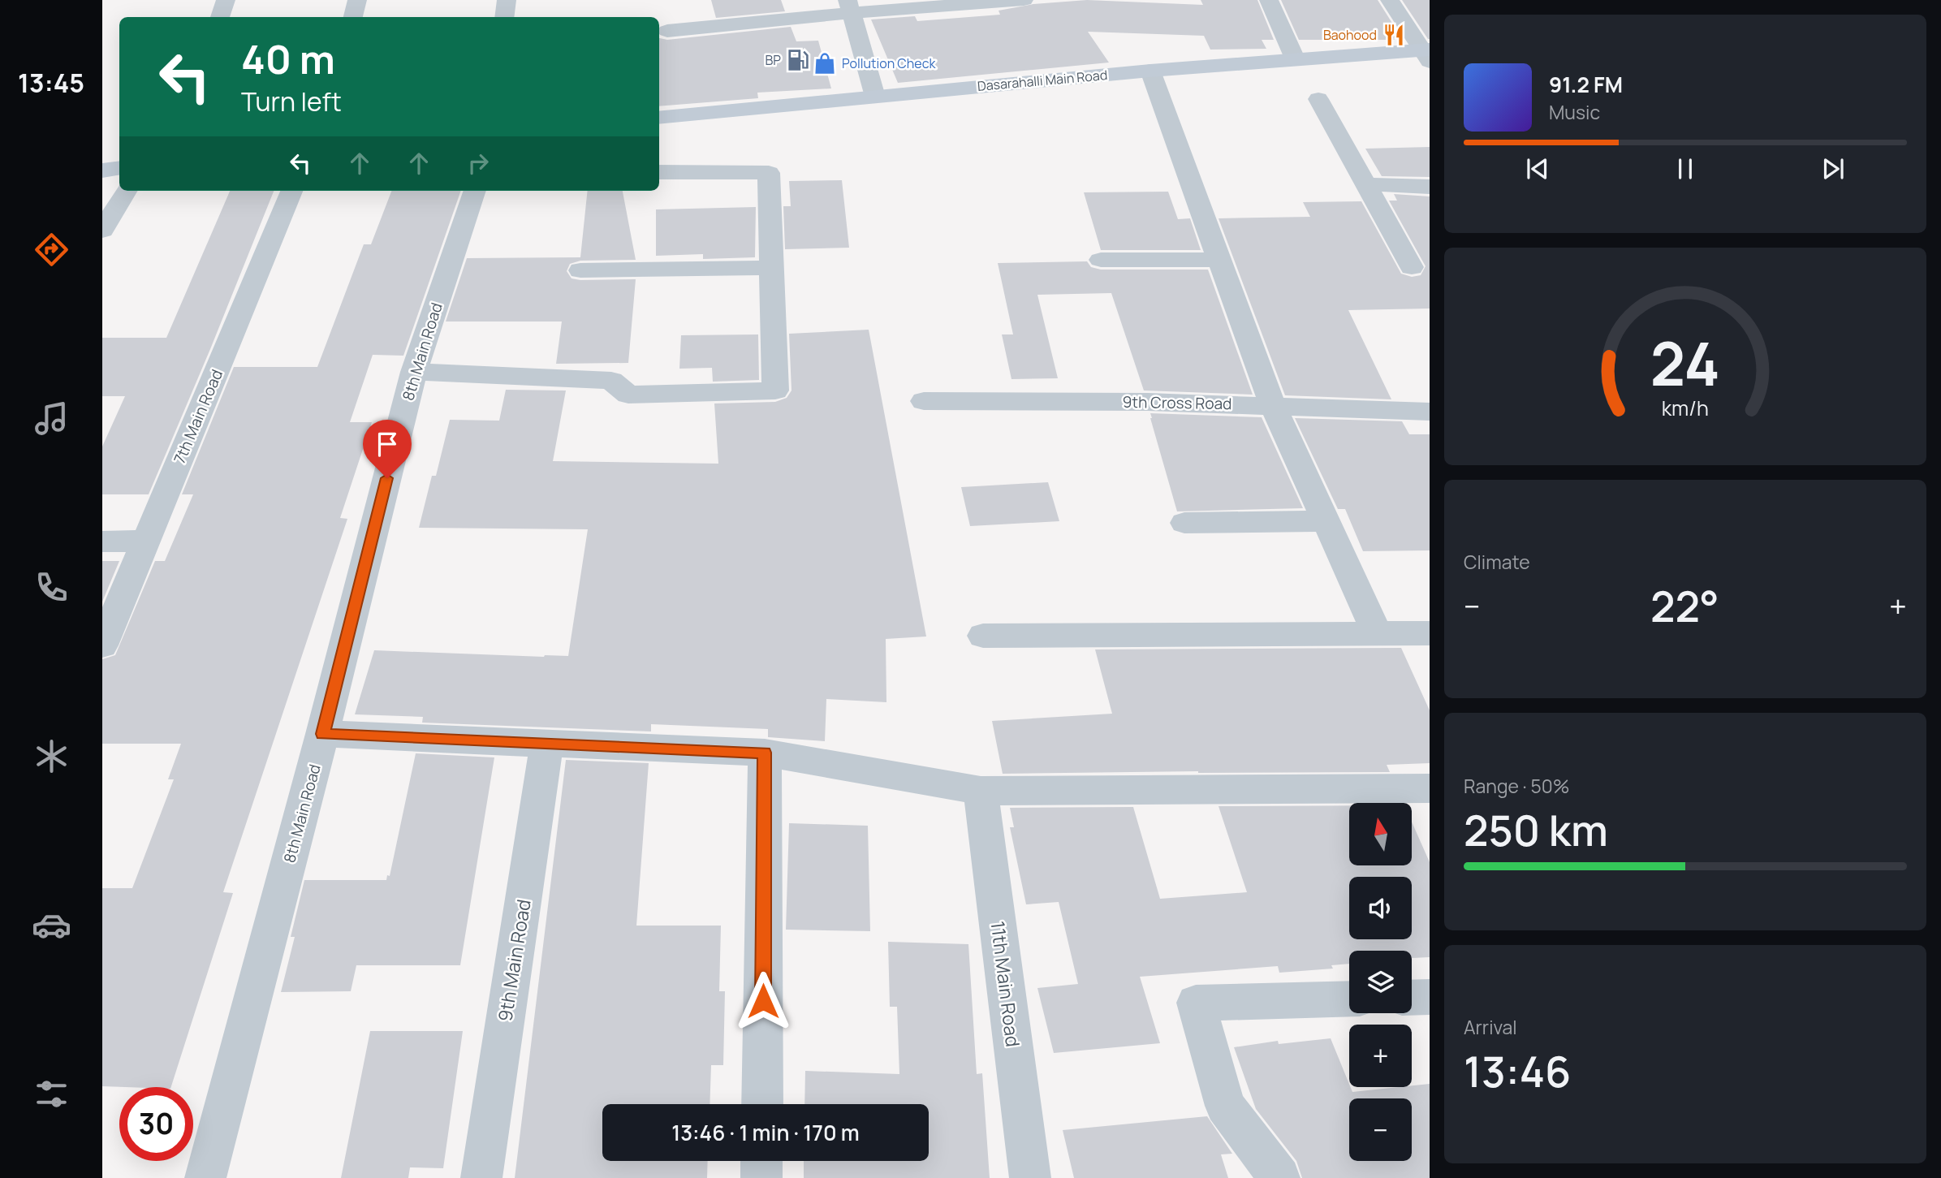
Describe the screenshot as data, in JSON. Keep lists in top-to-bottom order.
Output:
{
  "streets": {
    "street": [
      "Dasarahalli Main Road",
      "8th Main Road",
      "9th Cross Road",
      "7th Main Road",
      "9th Main Road",
      "11th Main Road"
    ]
  },
  "places": {
    "restaurant": ["Baohood"],
    "fuel station": ["BP"],
    "shop": ["Pollution Check"]
  },
  "north": "top",
  "page": {
    "tabs": "13:45",
    "turn": ["40 m", "Turn left"],
    "song": ["91.2 FM", "Music"],
    "tile": [
      "Climate",
      ["Range · 50%", "250 km"],
      ["Arrival", "13:46"]
    ],
    "heat": ["−", "22°", "+"],
    "map_buttons": ["+", "−"],
    "limit": "30",
    "trip": "13:46 · 1 min · 170 m",
    "gauge": ["24", "km/h"]
  }
}
